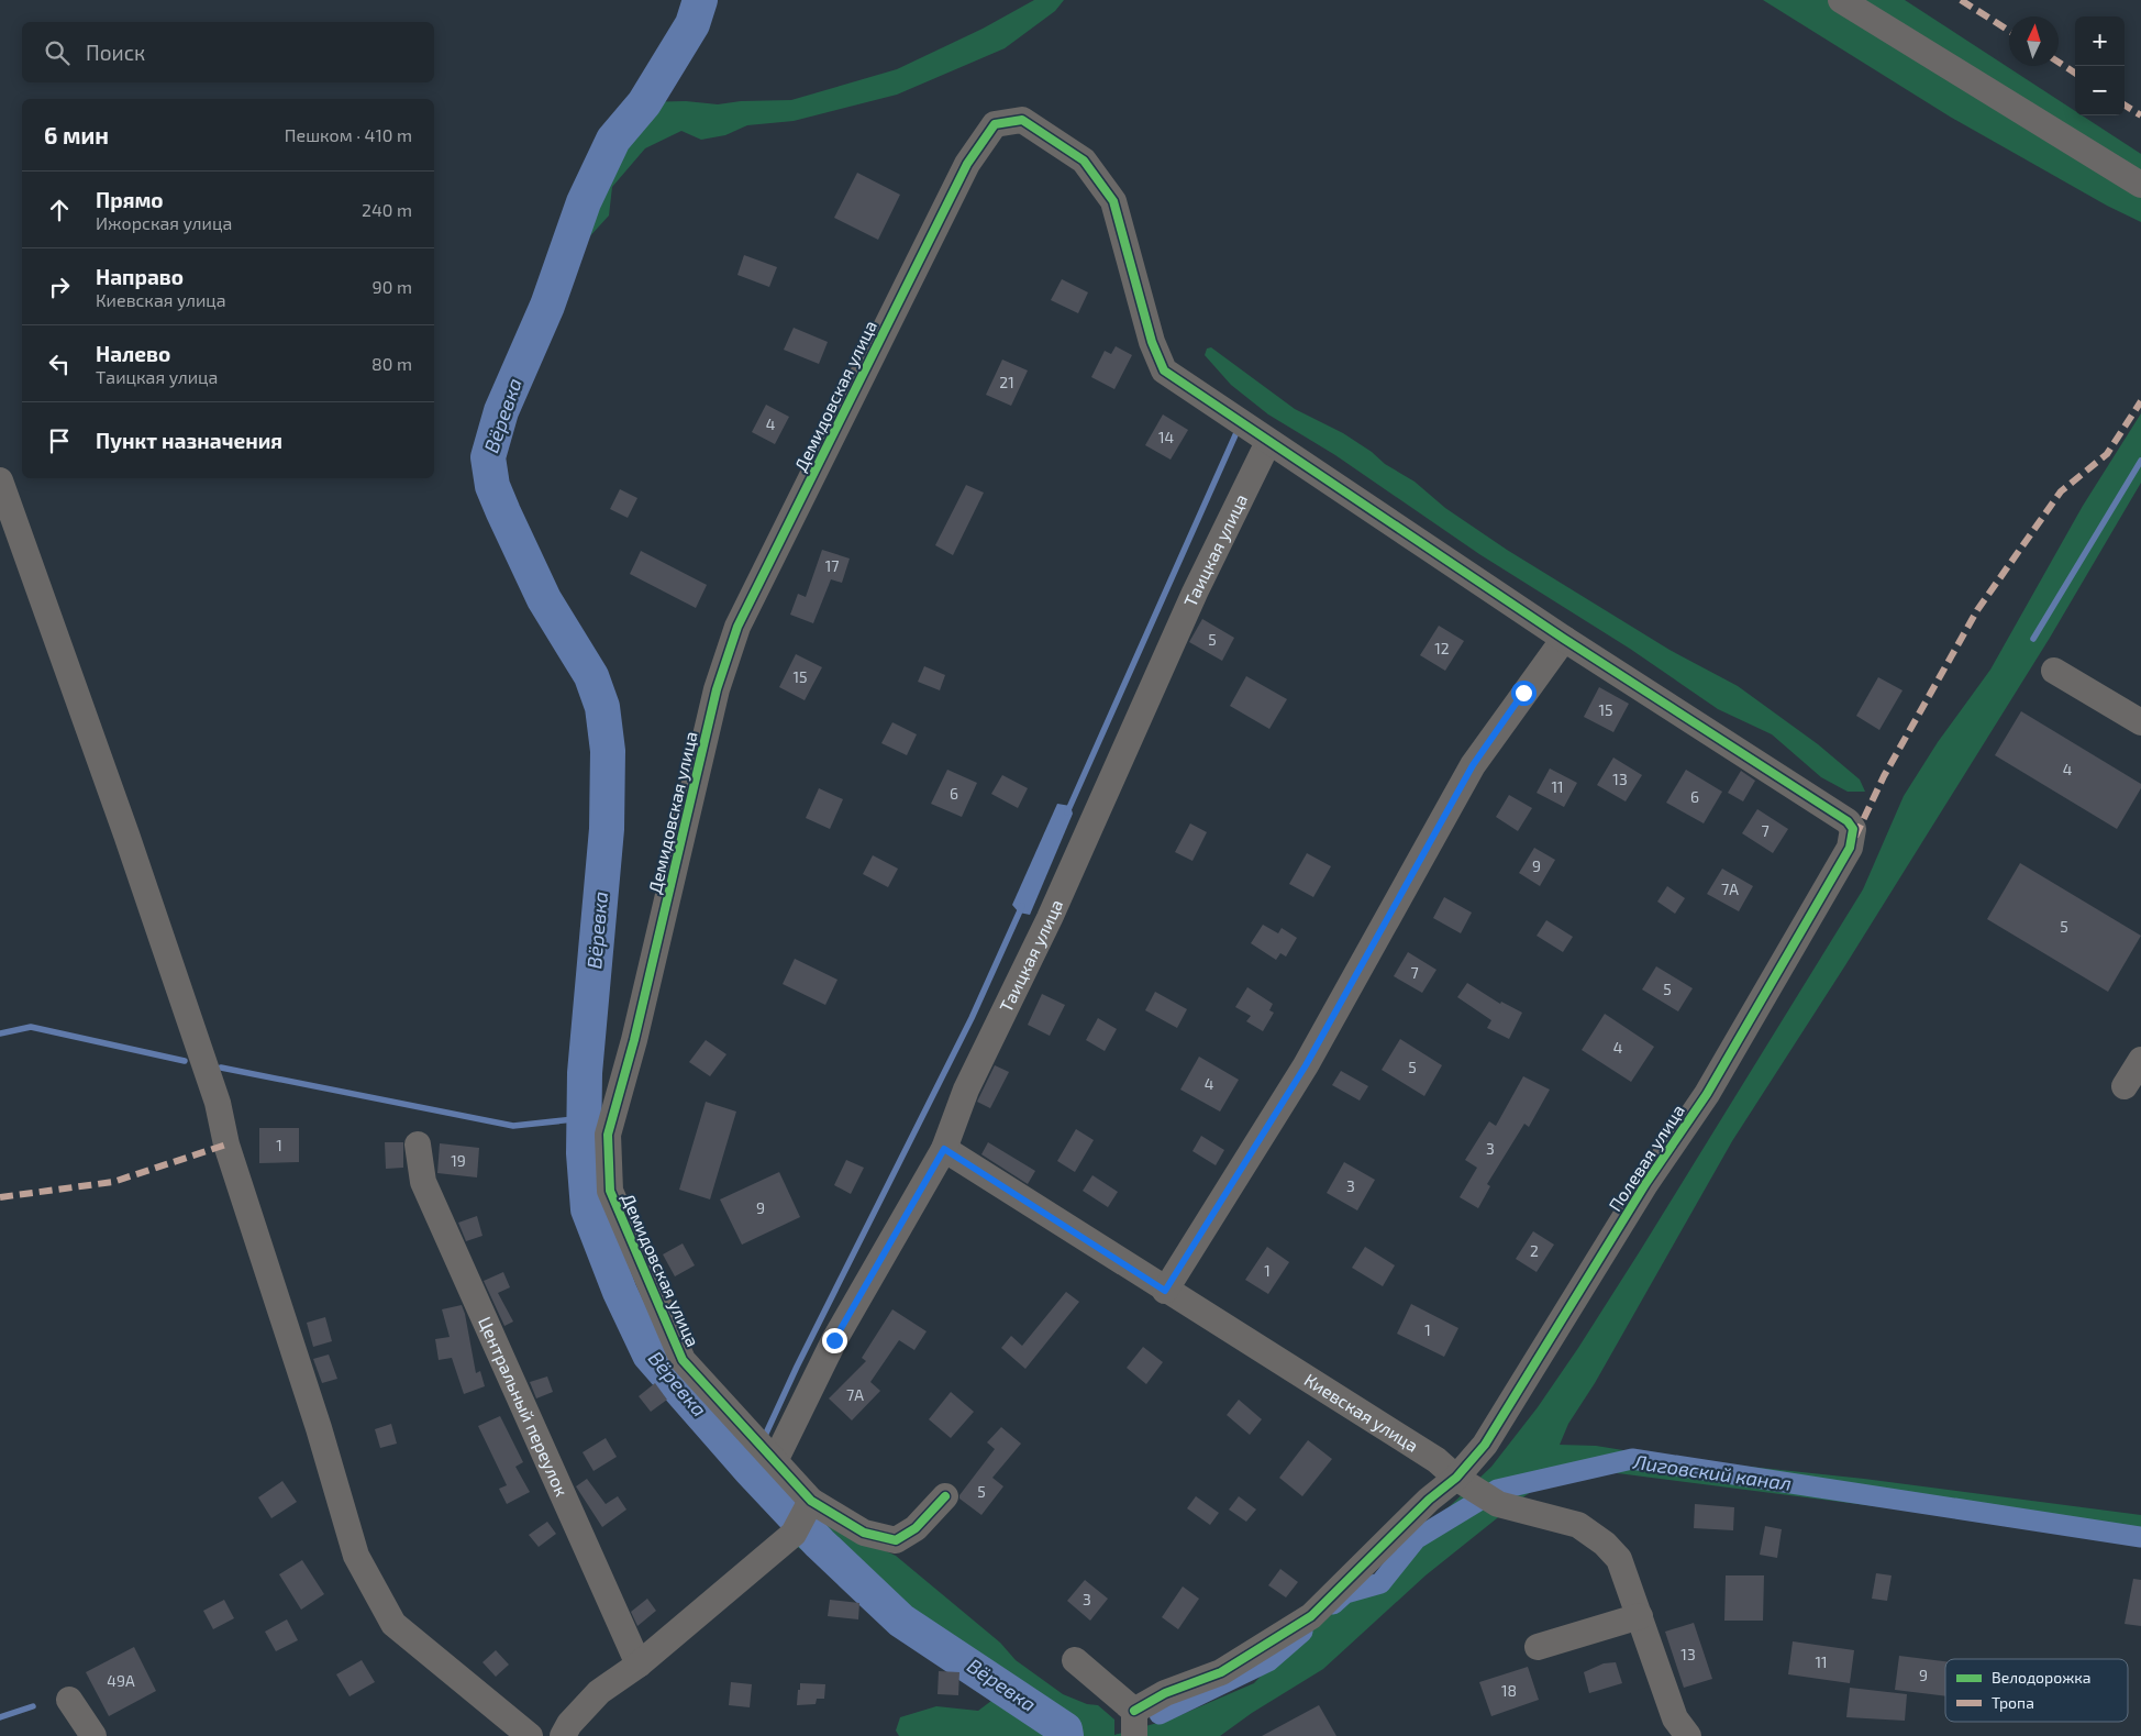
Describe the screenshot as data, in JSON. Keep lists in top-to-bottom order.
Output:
{
  "streets": {
    "street": [
      "Демидовская улица",
      "Таицкая улица",
      "Полевая улица",
      "Центральный переулок",
      "Киевская улица"
    ]
  },
  "crossings": [
    ["Демидовская улица", "Таицкая улица"],
    ["Таицкая улица", "Киевская улица"],
    ["Полевая улица", "Киевская улица"]
  ],
  "water": ["Вёревка", "Лиговский канал"],
  "house_numbers": [
    "21",
    "4",
    "14",
    "17",
    "5",
    "12",
    "15",
    "15",
    "4",
    "13",
    "11",
    "6",
    "6",
    "7",
    "9",
    "7А",
    "5",
    "7",
    "5",
    "4",
    "5",
    "4",
    "1",
    "3",
    "19",
    "3",
    "9",
    "2",
    "1",
    "1",
    "7А",
    "5",
    "3",
    "13",
    "11",
    "9",
    "49А",
    "18"
  ],
  "legend": ["Велодорожка", "Тропа"],
  "north": "top",
  "page": {
    "map_buttons": ["+", "−"],
    "search": "Поиск",
    "heading": ["6 мин", "Пешком · 410 m"],
    "list": [
      ["Прямо", "Ижорская улица", "240 m"],
      ["Направо", "Киевская улица", "90 m"],
      ["Налево", "Таицкая улица", "80 m"],
      "Пункт назначения"
    ]
  }
}
